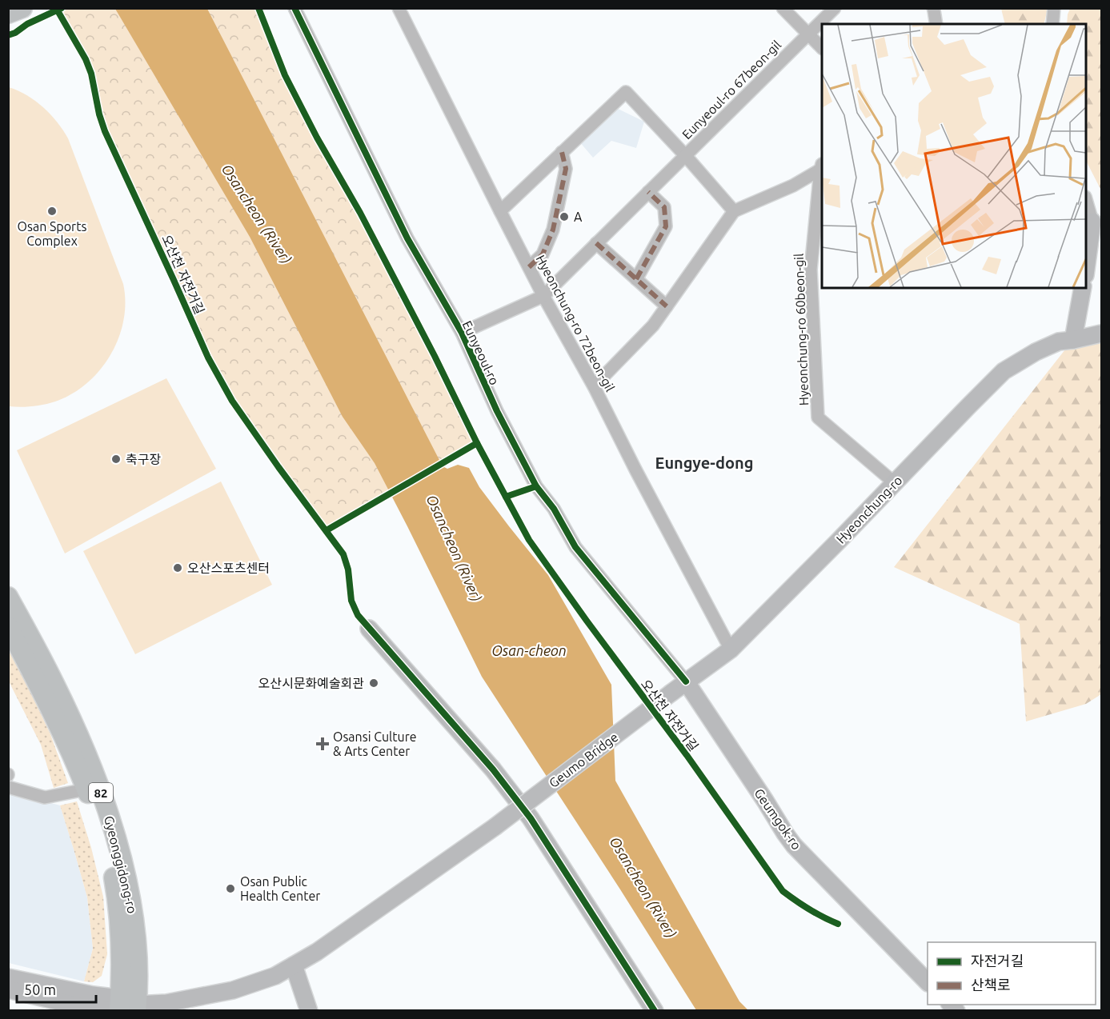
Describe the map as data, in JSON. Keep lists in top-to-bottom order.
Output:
{
  "streets": {
    "main road": ["82", "Gyeonggidong-ro"],
    "street": [
      "Eunyeoul-ro 67beon-gil",
      "Hyeonchung-ro 72beon-gil",
      "Hyeonchung-ro 60beon-gil",
      "Eunyeoul-ro",
      "Hyeonchung-ro",
      "Geumo Bridge",
      "Geumgok-ro"
    ],
    "cycle path": ["오산천 자전거길"]
  },
  "crossings": [
    ["Eunyeoul-ro 67beon-gil", "Hyeonchung-ro 72beon-gil"],
    ["Eunyeoul-ro 67beon-gil", "Eunyeoul-ro"],
    ["Hyeonchung-ro 72beon-gil", "Hyeonchung-ro"],
    ["Hyeonchung-ro 60beon-gil", "Hyeonchung-ro"],
    ["Eunyeoul-ro", "Hyeonchung-ro"],
    ["Eunyeoul-ro", "Geumgok-ro"],
    ["Hyeonchung-ro", "Geumo Bridge"],
    ["Hyeonchung-ro", "Geumgok-ro"],
    ["Geumo Bridge", "Gyeonggidong-ro"]
  ],
  "districts": ["Eungye-dong"],
  "water": ["Osancheon (River)", "Osan-cheon"],
  "places": {
    "other": [
      "Osan Sports Complex",
      "A",
      "축구장",
      "오산스포츠센터",
      "오산시문화예술회관",
      "Osan Public Health Center"
    ],
    "health": ["Osansi Culture & Arts Center"]
  },
  "legend": ["자전거길", "산책로"],
  "scale_bar": "50 m"
}
